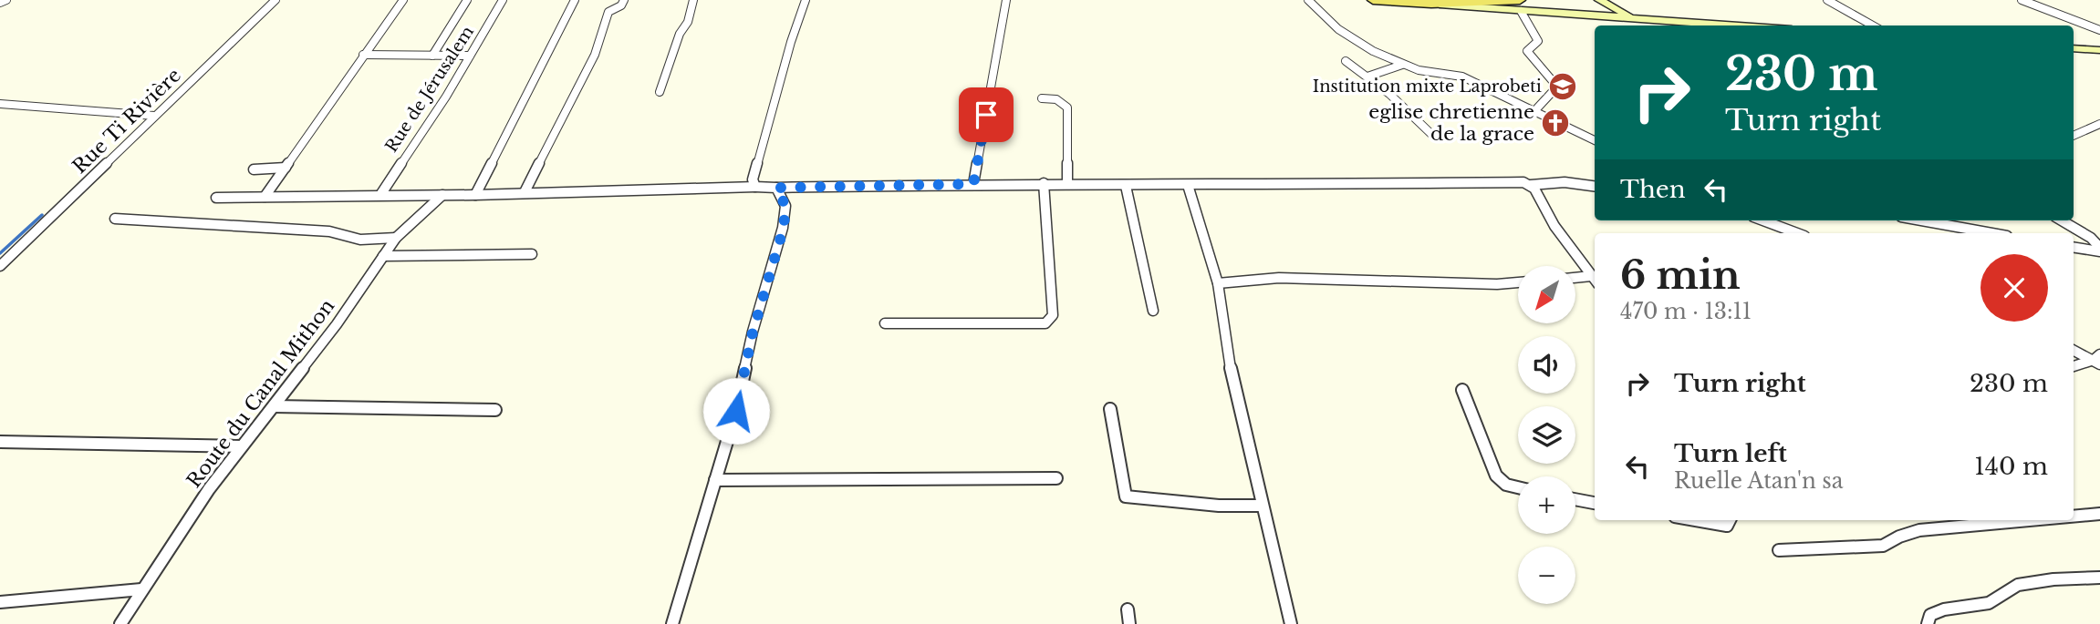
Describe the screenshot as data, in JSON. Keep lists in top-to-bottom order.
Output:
{
  "streets": {
    "street": ["Rue de Jérusalem", "Rue Ti Rivière", "Route du Canal Mithon"]
  },
  "places": {
    "school or university": ["Institution mixte Laprobeti"],
    "church": ["eglise chretienne de la grace"]
  },
  "north": "bottom left",
  "page": {
    "turn": ["230 m", "Turn right"],
    "then": "Then",
    "heading": ["6 min", "470 m · 13:11"],
    "map_buttons": ["+", "−"],
    "list": [
      {
        "name": "Turn right",
        "value": "230 m"
      },
      {
        "name": "Turn left",
        "note": "Ruelle Atan'n sa",
        "value": "140 m"
      }
    ]
  }
}
